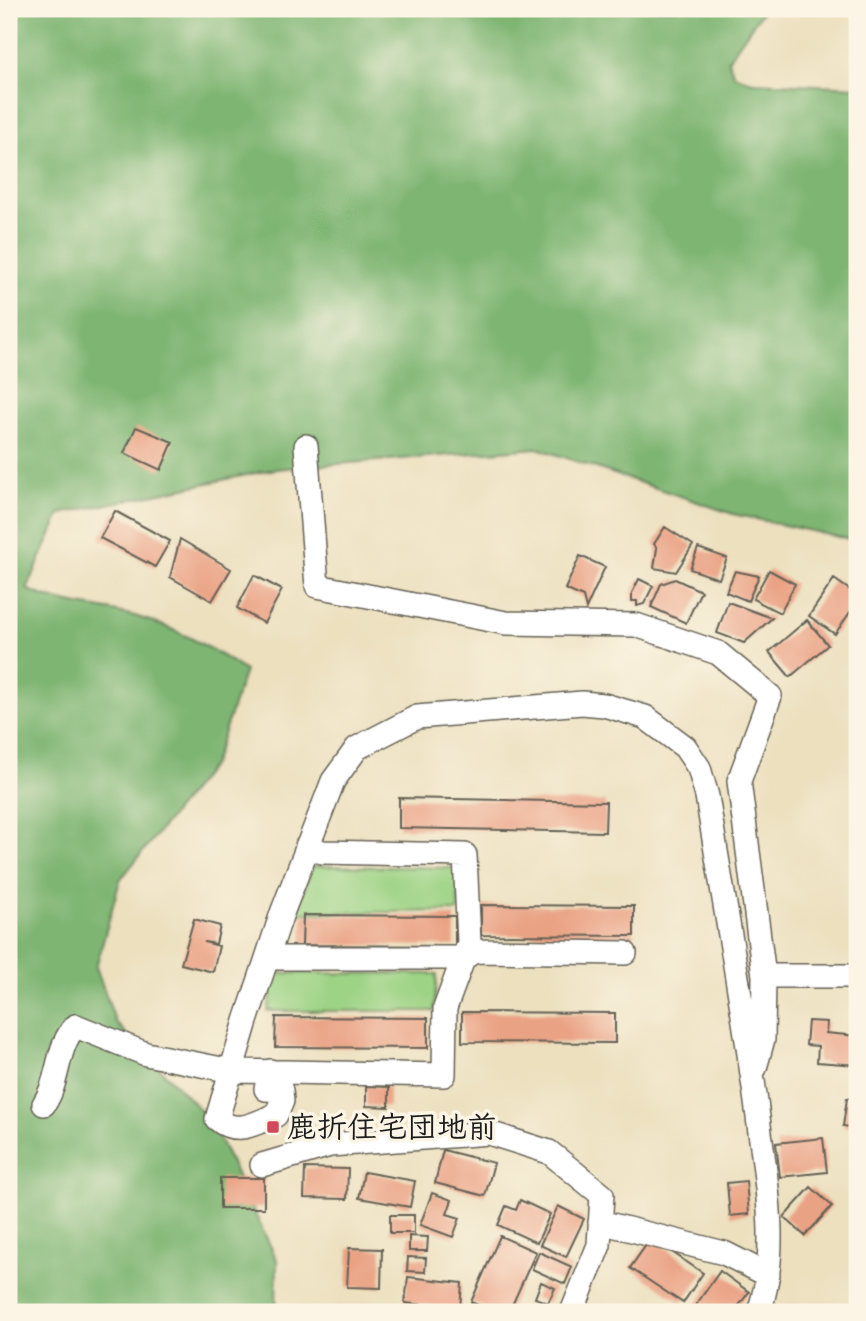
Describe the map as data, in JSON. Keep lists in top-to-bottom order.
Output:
{
  "places": {
    "transit": ["鹿折住宅団地前"]
  }
}
